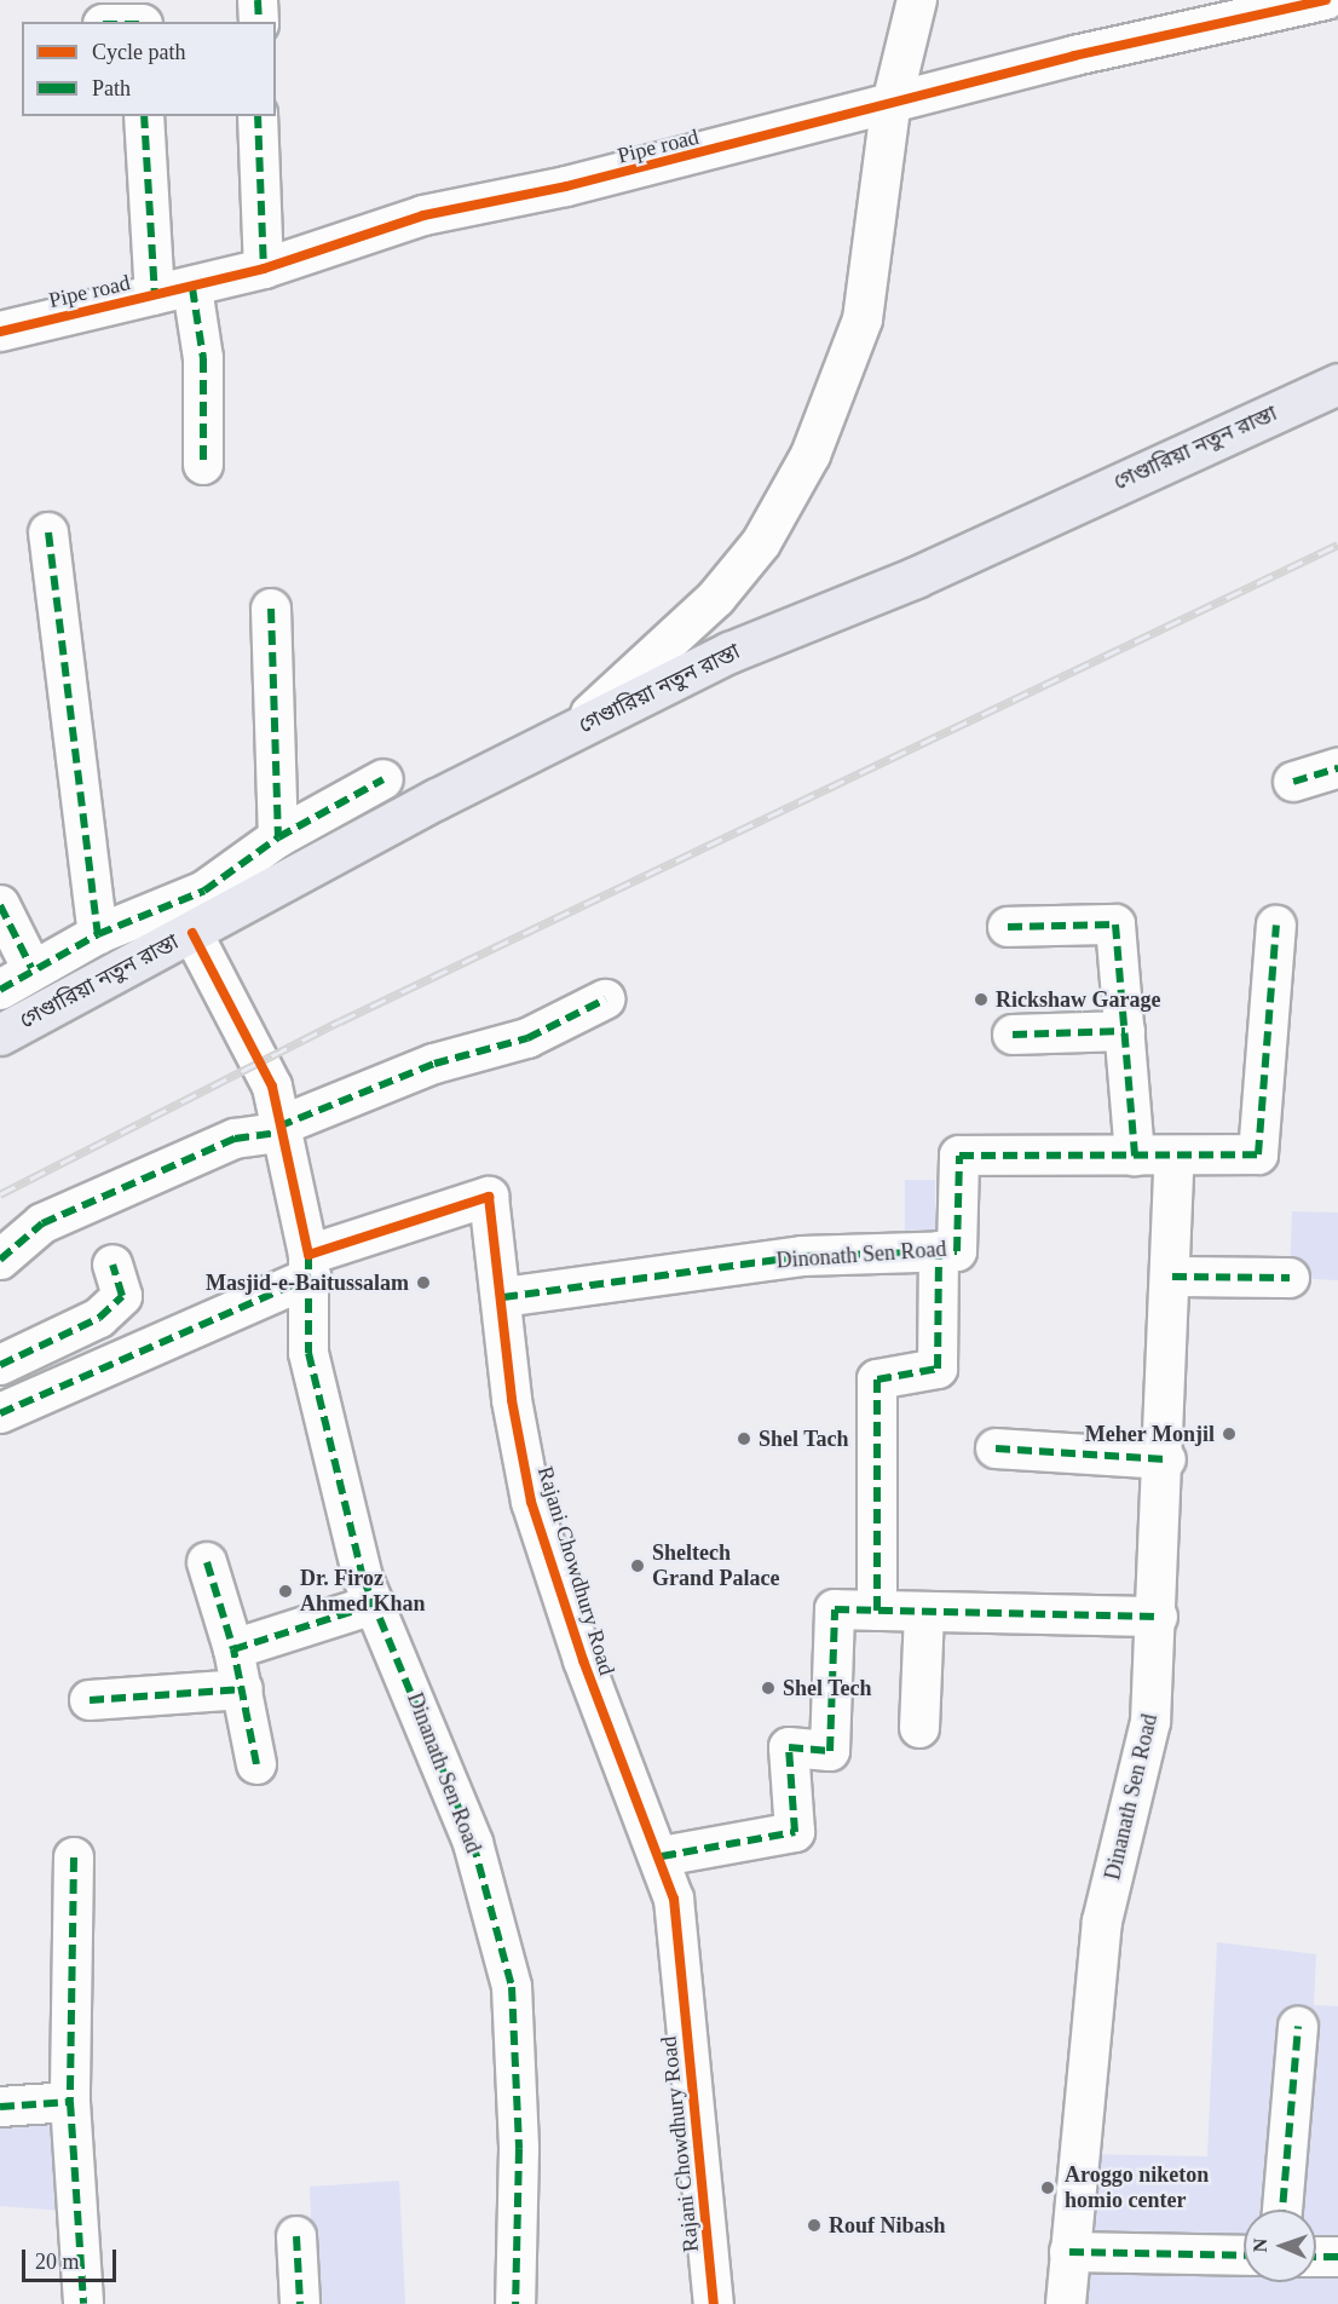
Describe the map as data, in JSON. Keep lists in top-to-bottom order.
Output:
{
  "streets": {
    "main road": ["গেণ্ডারিয়া নতুন রাস্তা"],
    "street": [
      "Pipe road",
      "Dinonath Sen Road",
      "Rajani Chowdhury Road",
      "Dinanath Sen Road"
    ]
  },
  "crossings": [
    ["Dinonath Sen Road", "Rajani Chowdhury Road"],
    ["Dinonath Sen Road", "Dinanath Sen Road"],
    ["Rajani Chowdhury Road", "Dinanath Sen Road"]
  ],
  "places": [
    "Rickshaw Garage",
    "Masjid-e-Baitussalam",
    "Meher Monjil",
    "Shel Tach",
    "Sheltech Grand Palace",
    "Dr. Firoz Ahmed Khan",
    "Shel Tech",
    "Aroggo niketon homio center",
    "Rouf Nibash"
  ],
  "legend": ["Cycle path", "Path"],
  "scale_bar": "20 m",
  "north": "left"
}
